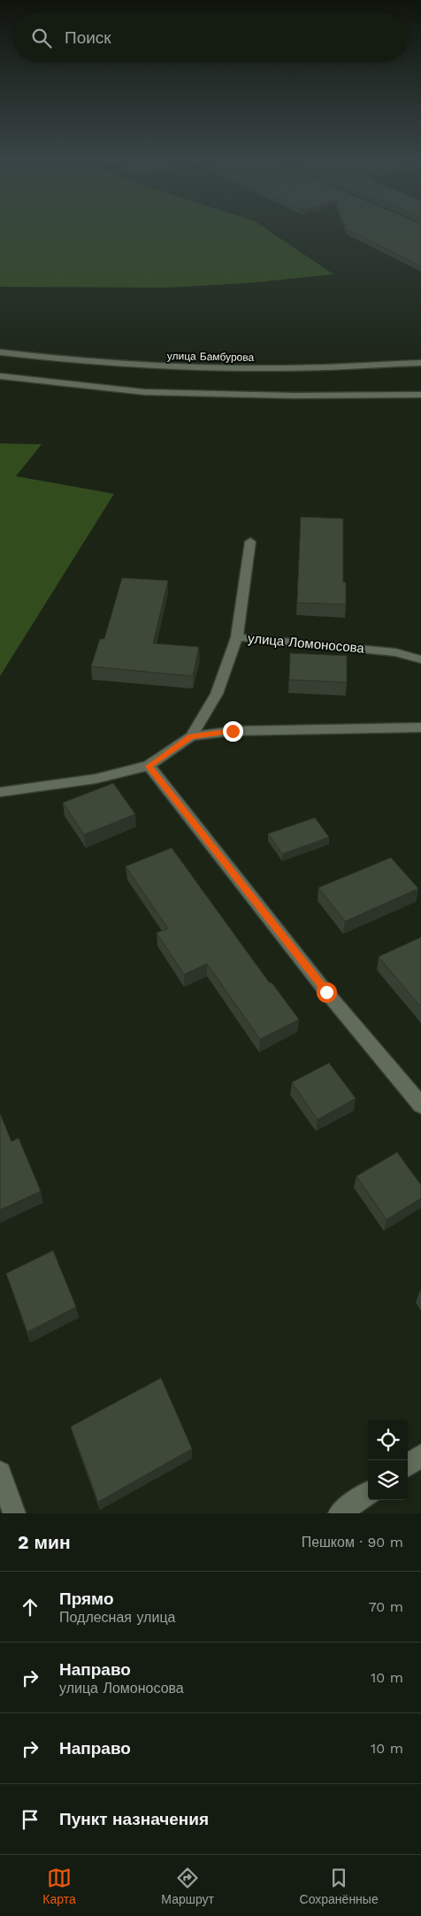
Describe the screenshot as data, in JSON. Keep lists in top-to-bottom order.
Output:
{
  "streets": {
    "street": ["улица Бамбурова", "улица Ломоносова"]
  },
  "page": {
    "search": "Поиск",
    "heading": ["2 мин", "Пешком · 90 m"],
    "list": [
      ["Прямо", "Подлесная улица", "70 m"],
      ["Направо", "улица Ломоносова", "10 m"],
      ["Направо", "10 m"],
      "Пункт назначения"
    ],
    "nav": ["Карта", "Маршрут", "Сохранённые"]
  }
}
